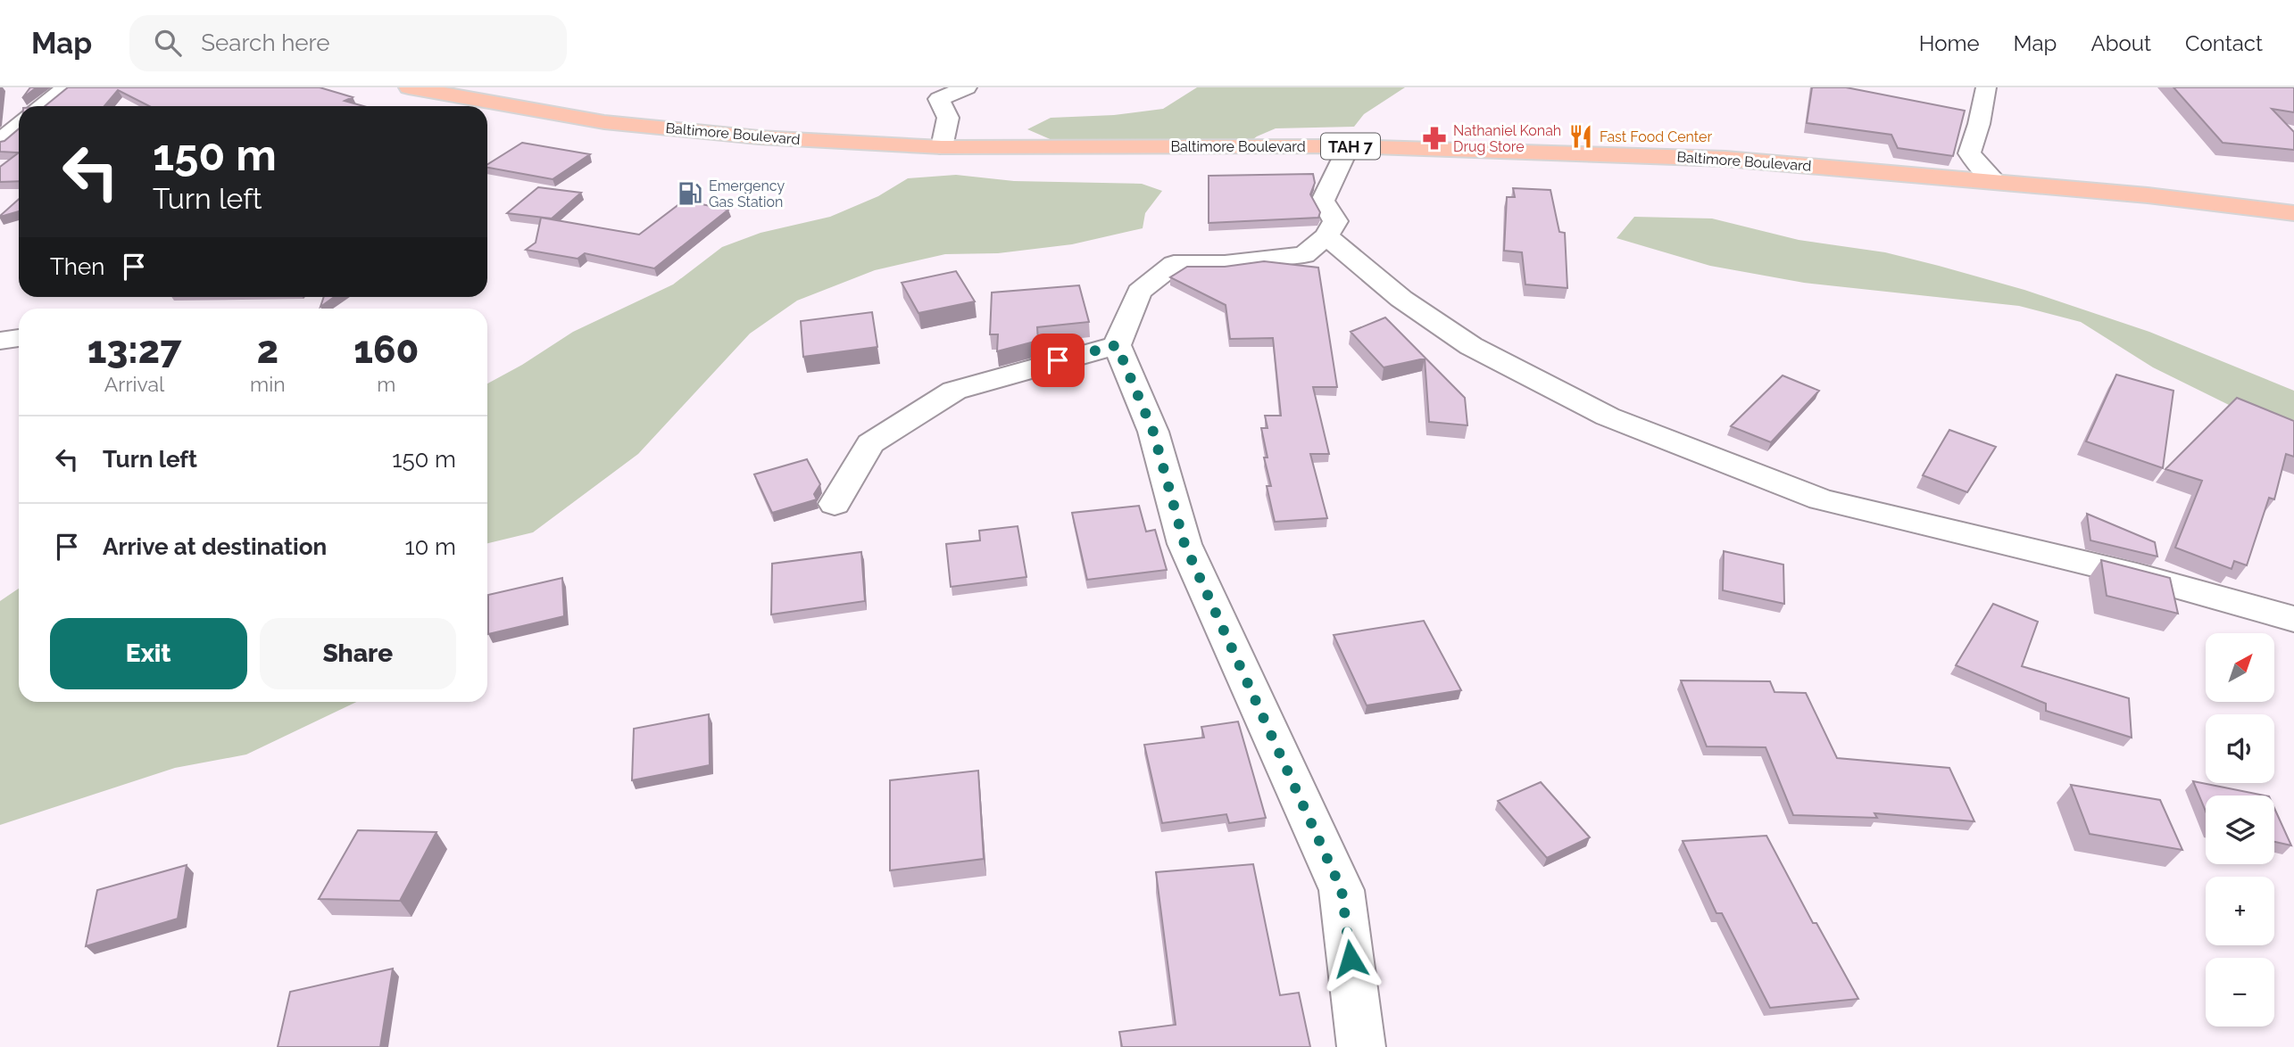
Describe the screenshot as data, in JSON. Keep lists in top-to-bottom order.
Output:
{
  "streets": {
    "highway": ["Baltimore Boulevard", "TAH 7"]
  },
  "places": {
    "restaurant": ["Fast Food Center"],
    "pharmacy": ["Nathaniel Konah Drug Store"],
    "fuel station": ["Emergency Gas Station"]
  },
  "north": "top right",
  "page": {
    "header": "Map",
    "search": "Search here",
    "nav": [
      "Home",
      "Map",
      "About",
      "Contact"
    ],
    "turn": ["150 m", "Turn left"],
    "then": "Then",
    "eta": [
      "13:27",
      "Arrival",
      "2",
      "min",
      "160",
      "m"
    ],
    "list": [
      {
        "name": "Turn left",
        "value": "150 m"
      },
      {
        "name": "Arrive at destination",
        "value": "10 m"
      }
    ],
    "buttons": ["Exit", "Share"],
    "map_buttons": ["+", "−"]
  }
}
